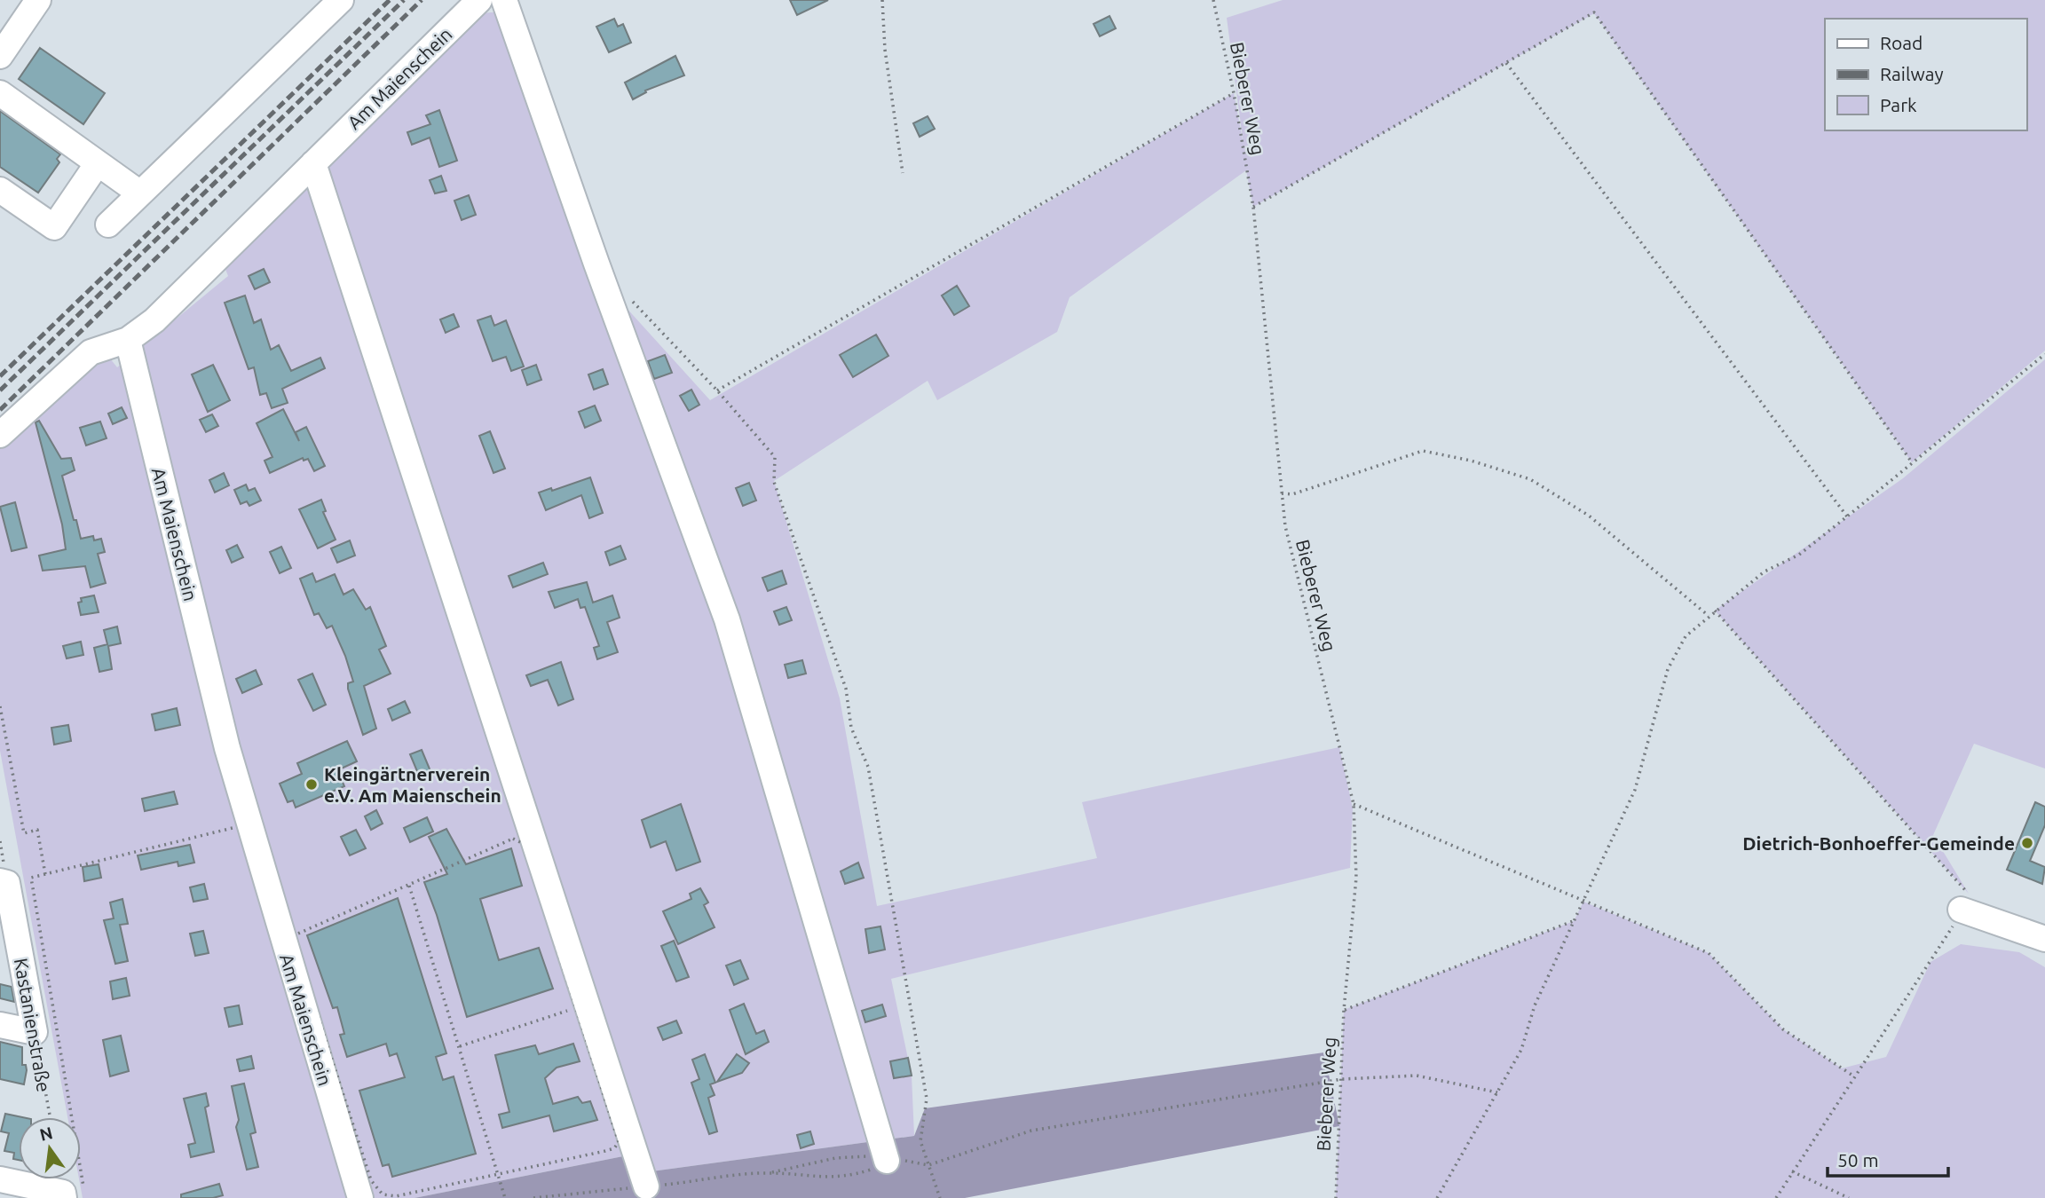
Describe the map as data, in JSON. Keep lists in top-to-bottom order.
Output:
{
  "streets": {
    "street": ["Am Maienschein", "Kastanienstraße"],
    "path": ["Bieberer Weg"]
  },
  "places": ["Kleingärtnerverein e.V. Am Maienschein", "Dietrich-Bonhoeffer-Gemeinde"],
  "legend": ["Road", "Railway", "Park"],
  "scale_bar": "50 m",
  "north": "top"
}
